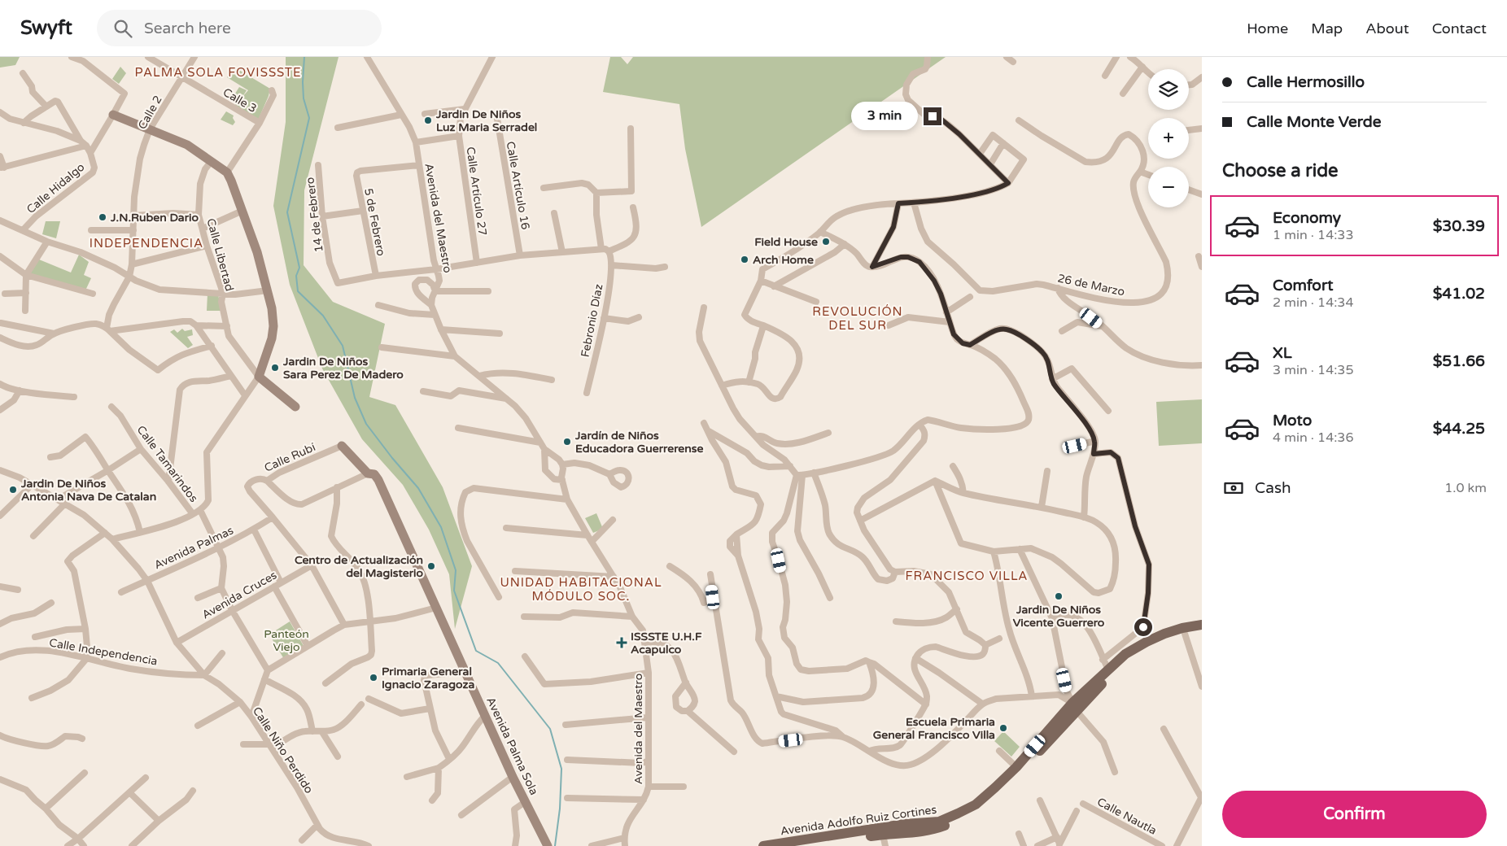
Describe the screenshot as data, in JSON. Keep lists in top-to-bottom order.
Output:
{
  "streets": {
    "main road": ["Avenida Adolfo Ruiz Cortines"],
    "street": [
      "Calle 3",
      "Calle 2",
      "Calle Artículo 16",
      "Calle Hidalgo",
      "Calle Artículo 27",
      "14 de Febrero",
      "Avenida del Maestro",
      "5 de Febrero",
      "Calle Libertad",
      "26 de Marzo",
      "Febronio Díaz",
      "Calle Rubí",
      "Calle Tamarindos",
      "Avenida Palmas",
      "Avenida Cruces",
      "Calle Independencia",
      "Avenida Palma Sola",
      "Calle Niño Perdido",
      "Calle Nautla"
    ]
  },
  "crossings": [
    ["Calle 3", "Calle 2"],
    ["14 de Febrero", "5 de Febrero"],
    ["Avenida del Maestro", "5 de Febrero"],
    ["Calle Rubí", "Avenida Palmas"],
    ["Calle Rubí", "Avenida Palma Sola"],
    ["Avenida Palmas", "Calle Niño Perdido"],
    ["Avenida Cruces", "Calle Niño Perdido"],
    ["Calle Independencia", "Calle Niño Perdido"]
  ],
  "districts": [
    "PALMA SOLA FOVISSSTE",
    "INDEPENDENCIA",
    "REVOLUCIÓN DEL SUR",
    "FRANCISCO VILLA",
    "UNIDAD HABITACIONAL MÓDULO SOC."
  ],
  "parks": ["Panteón Viejo"],
  "places": {
    "other": [
      "Jardin De Niños Luz Maria Serradel",
      "J.N.Ruben Dario",
      "Field House",
      "Arch Home",
      "Jardin De Niños Sara Perez De Madero",
      "Jardín de Niños Educadora Guerrerense",
      "Jardin De Niños Antonia Nava De Catalan",
      "Centro de Actualización del Magisterio",
      "Jardin De Niños Vicente Guerrero",
      "Primaria General Ignacio Zaragoza",
      "Escuela Primaria General Francisco Villa"
    ],
    "health": ["ISSSTE U.H.F Acapulco"]
  },
  "page": {
    "header": "Swyft",
    "search": "Search here",
    "nav": [
      "Home",
      "Map",
      "About",
      "Contact"
    ],
    "banner": ["Calle Hermosillo", "Calle Monte Verde"],
    "map_buttons": ["+", "−"],
    "bubble": "3 min",
    "heading": "Choose a ride",
    "list": [
      {
        "name": "Economy",
        "note": "1 min · 14:33",
        "value": "$30.39"
      },
      {
        "name": "Comfort",
        "note": "2 min · 14:34",
        "value": "$41.02"
      },
      {
        "name": "XL",
        "note": "3 min · 14:35",
        "value": "$51.66"
      },
      {
        "name": "Moto",
        "note": "4 min · 14:36",
        "value": "$44.25"
      }
    ],
    "pay": ["Cash", "1.0 km"],
    "buttons": "Confirm"
  }
}
